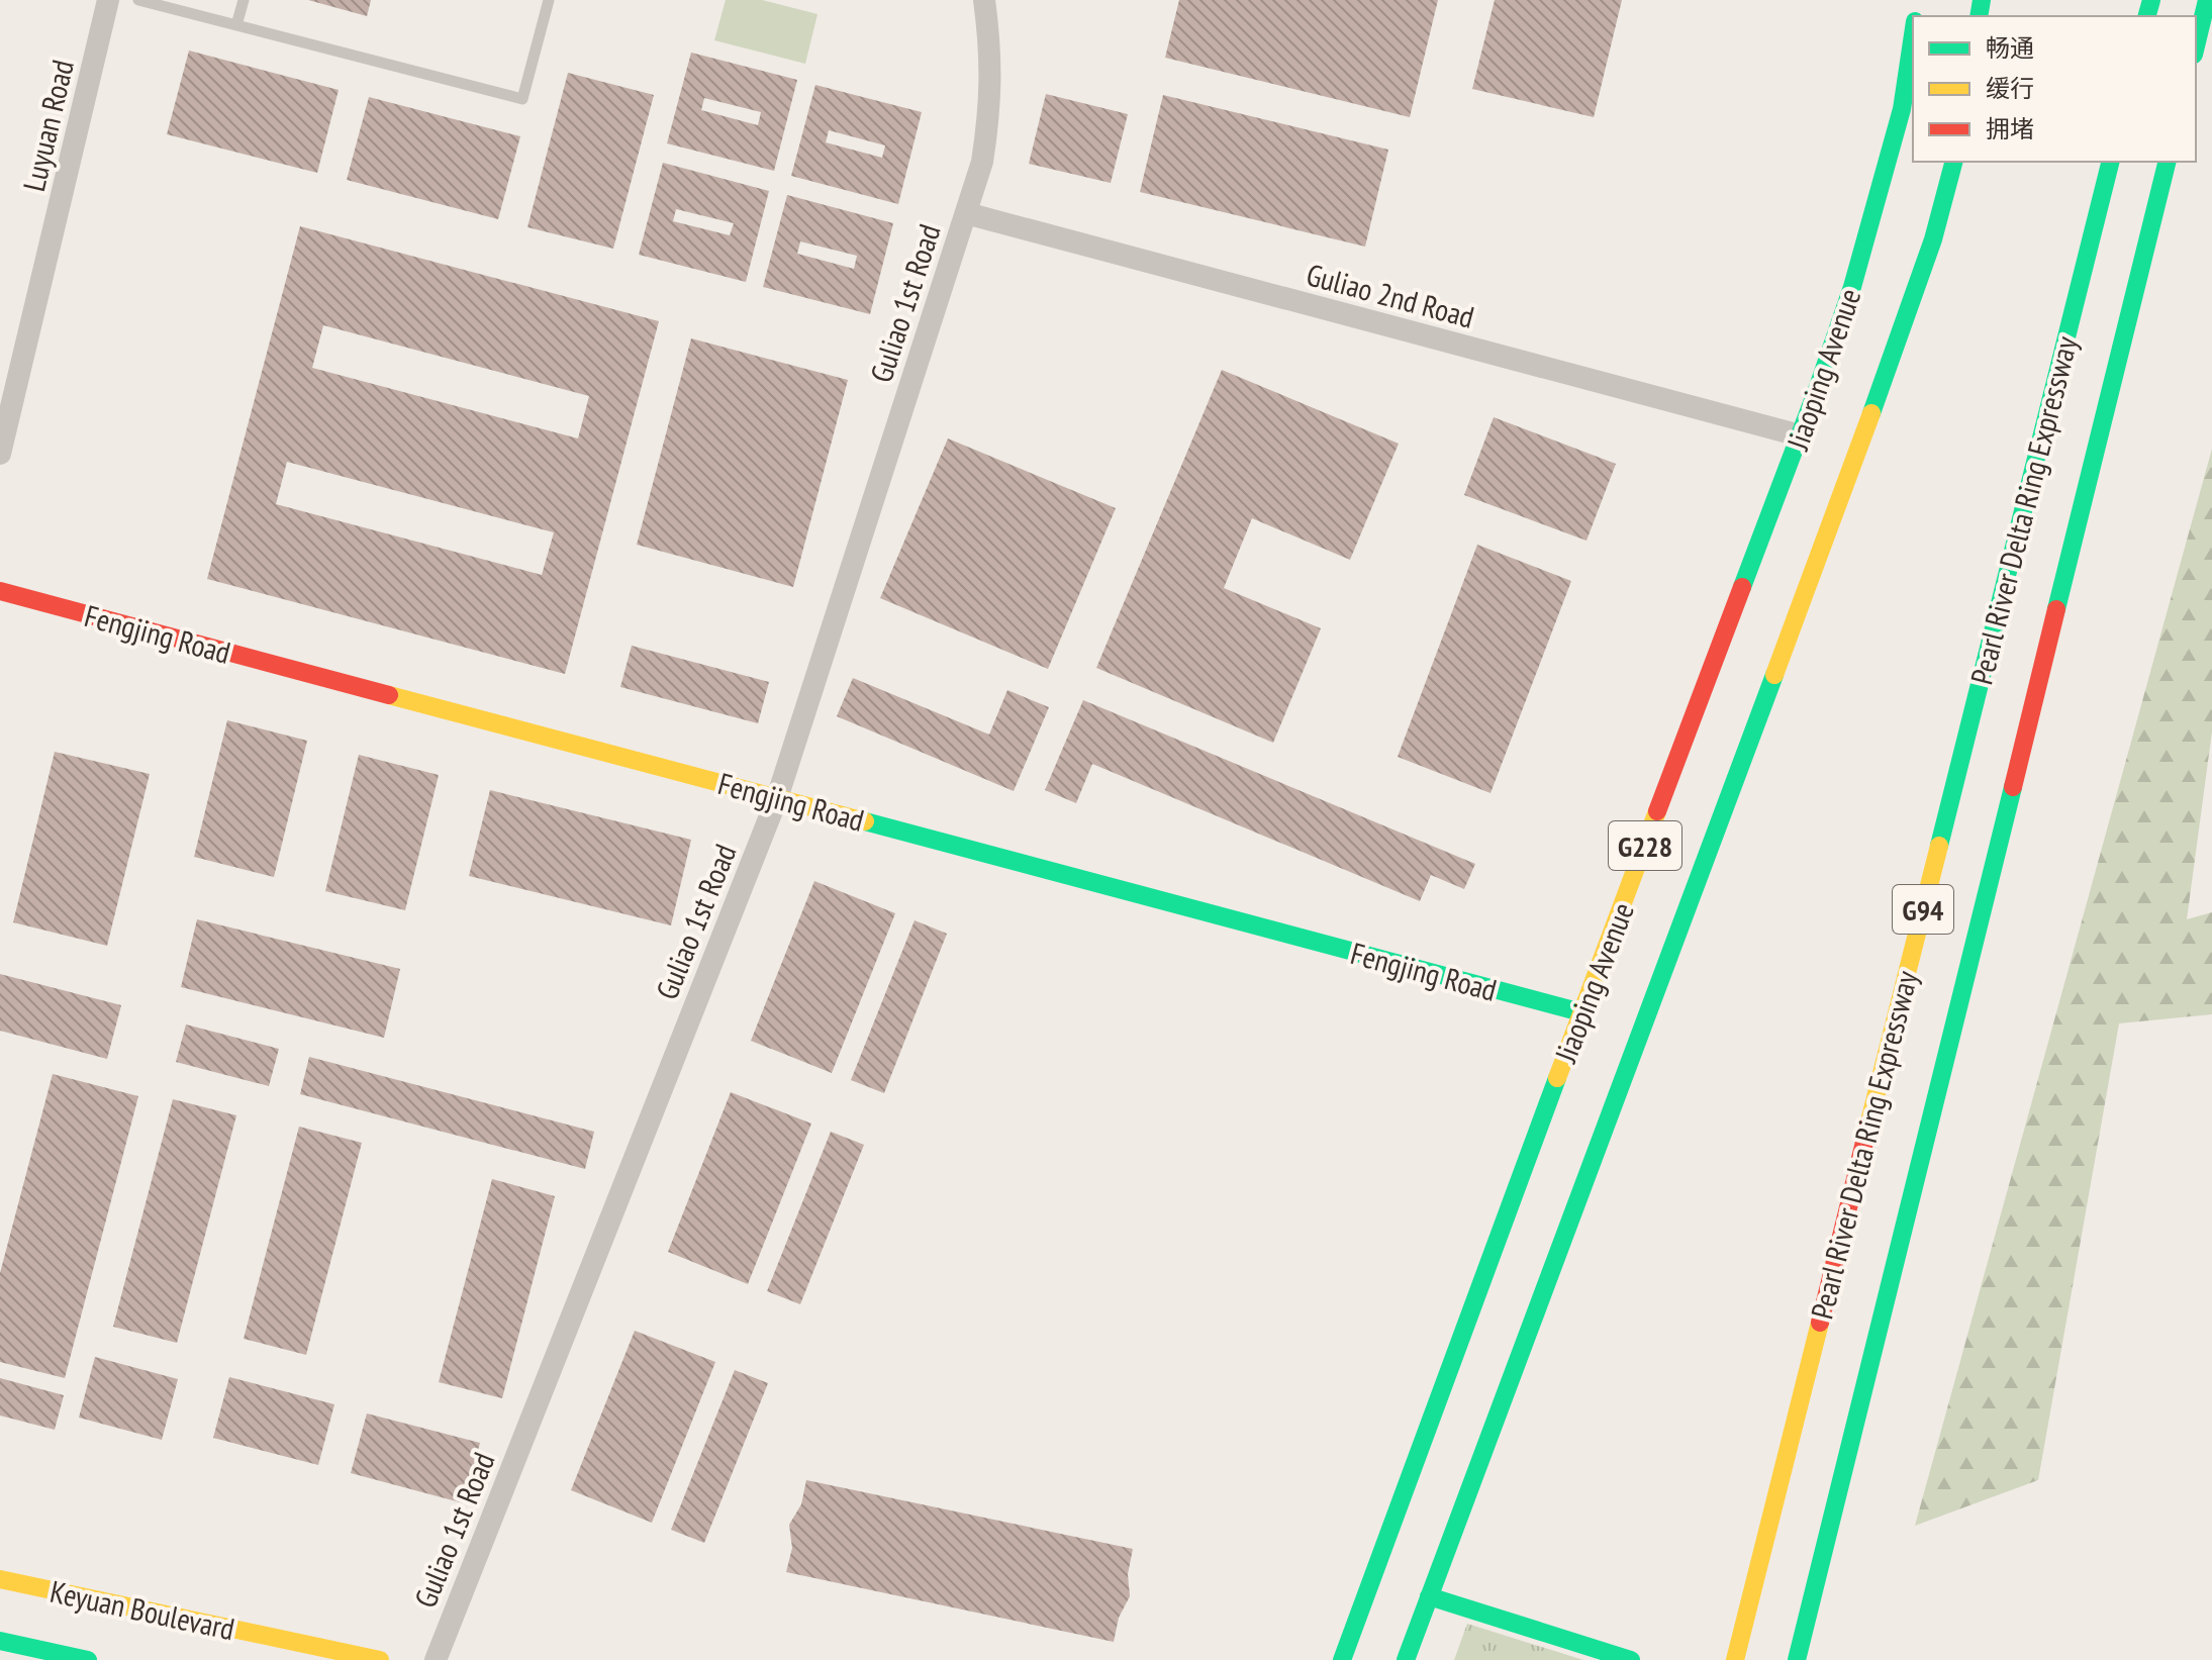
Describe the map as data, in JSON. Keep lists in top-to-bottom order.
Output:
{
  "streets": {
    "main road": [
      "Jiaoping Avenue",
      "Pearl River Delta Ring Expressway",
      "Fengjing Road",
      "G228",
      "G94",
      "Keyuan Boulevard"
    ],
    "street": ["Luyuan Road", "Guliao 2nd Road", "Guliao 1st Road"]
  },
  "crossings": [
    ["Guliao 2nd Road", "Guliao 1st Road"],
    ["Guliao 2nd Road", "Jiaoping Avenue"],
    ["Guliao 1st Road", "Fengjing Road"],
    ["Jiaoping Avenue", "Fengjing Road"]
  ],
  "legend": ["畅通", "缓行", "拥堵"]
}
